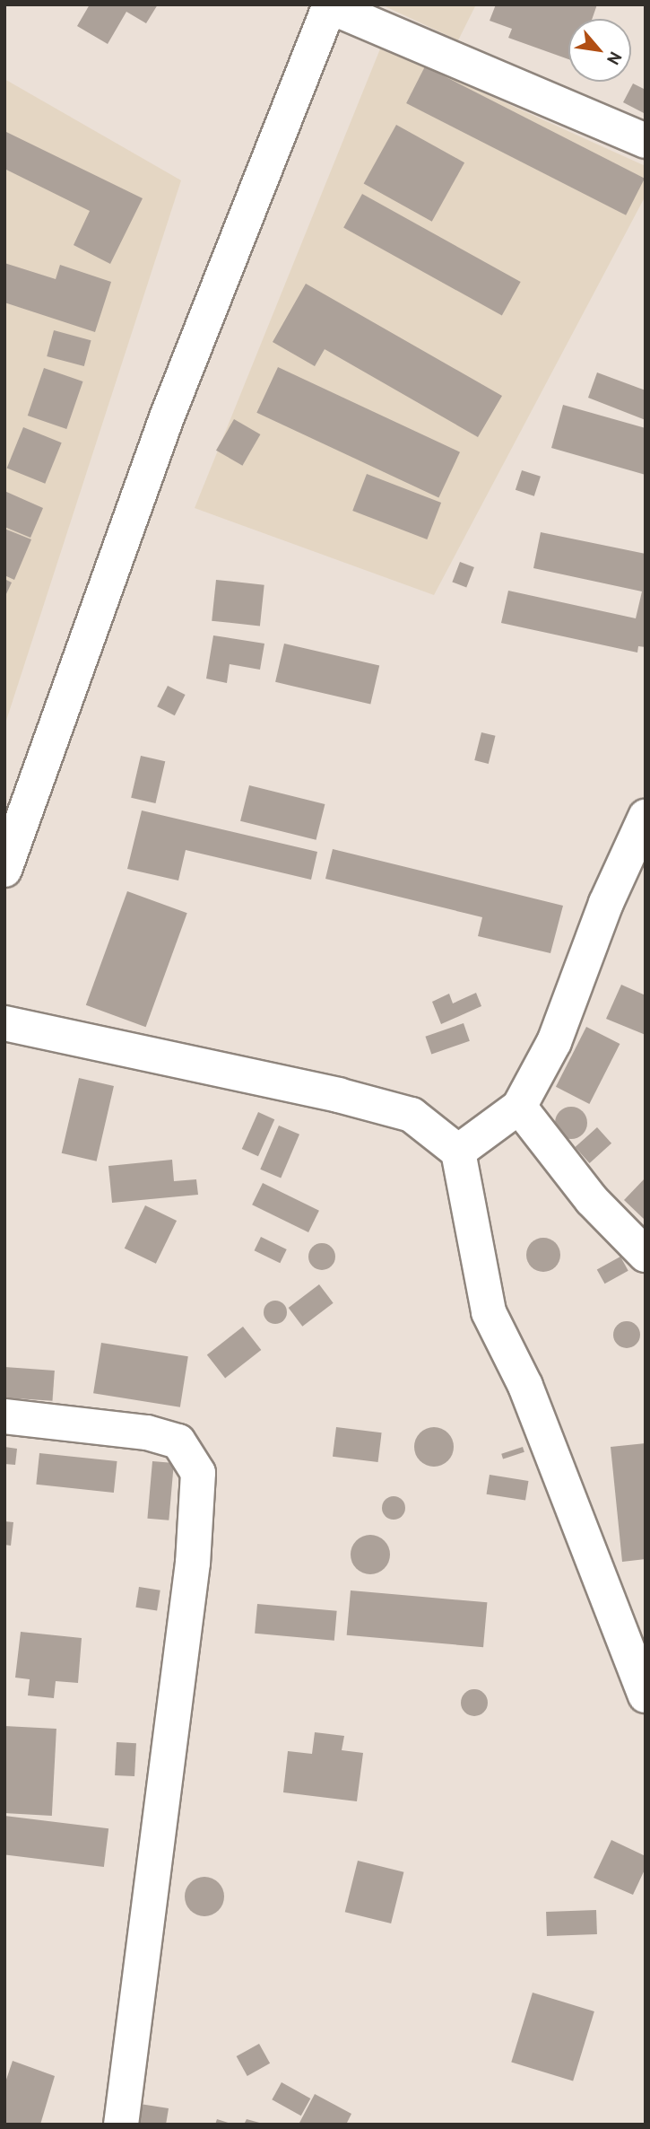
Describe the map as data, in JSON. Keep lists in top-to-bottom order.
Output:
{
  "north": "bottom right"
}
